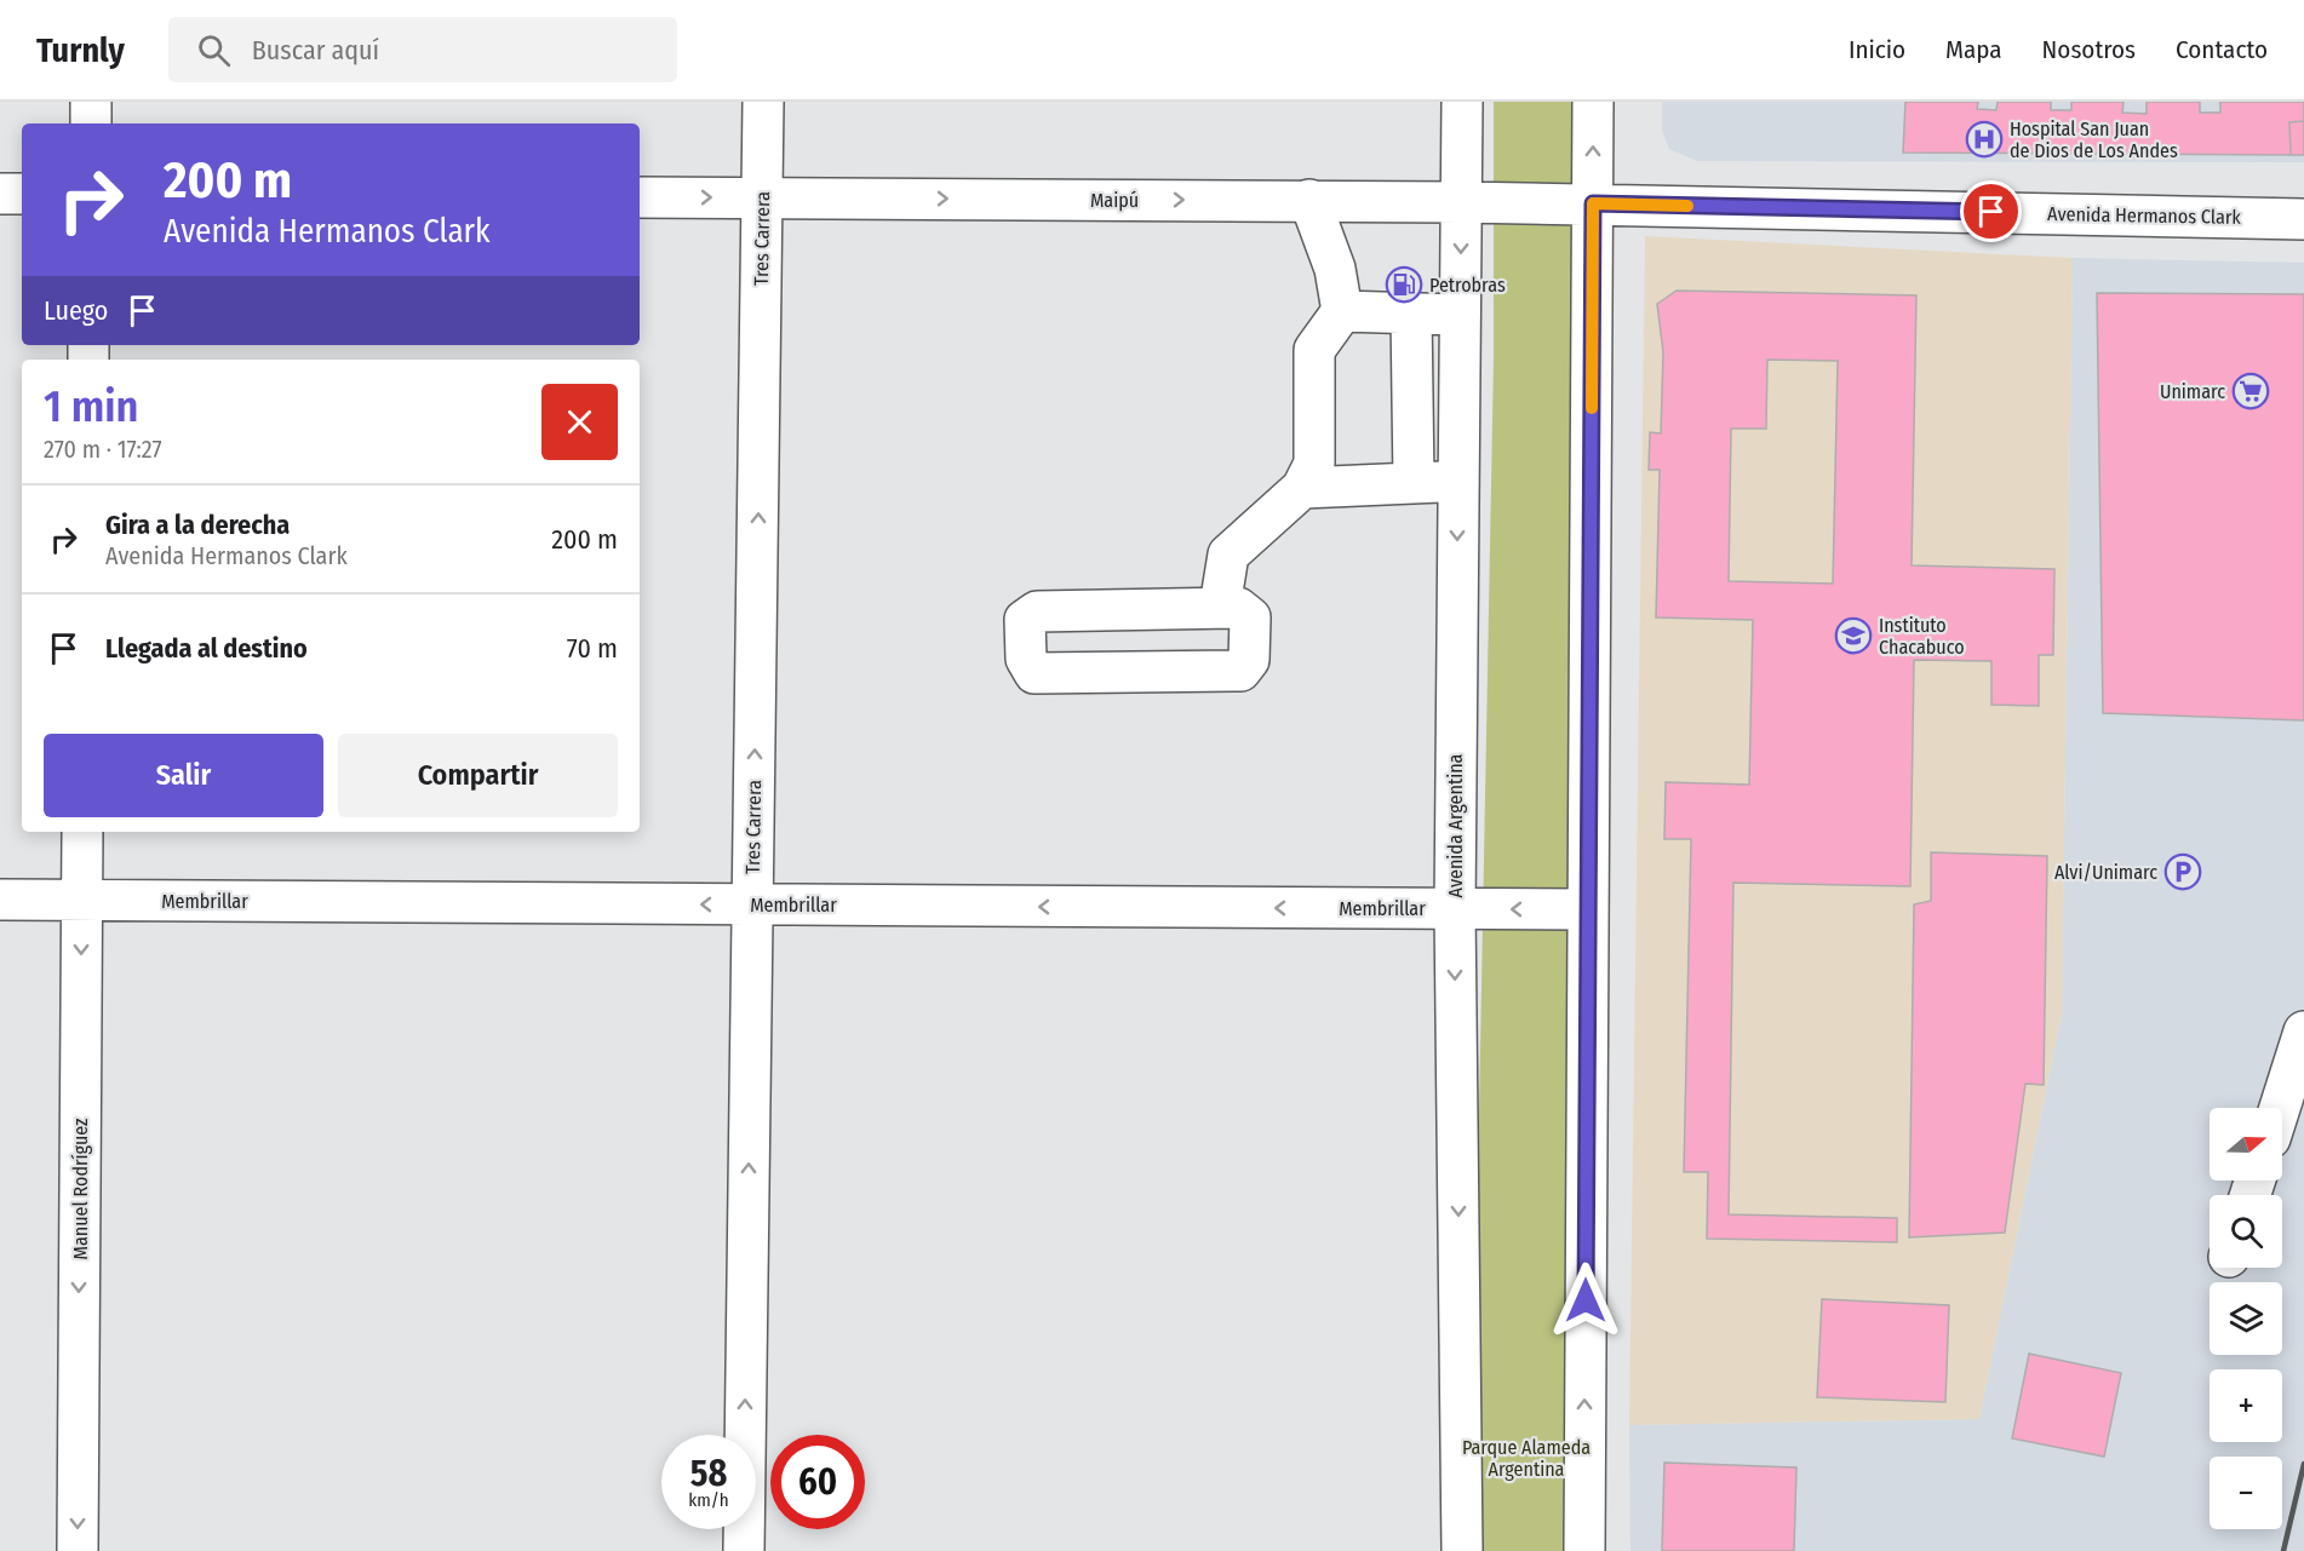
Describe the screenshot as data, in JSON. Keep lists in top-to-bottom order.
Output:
{
  "streets": {
    "main road": [
      "Maipú",
      "Avenida Hermanos Clark",
      "Tres Carrera",
      "Avenida Argentina",
      "Membrillar",
      "Manuel Rodríguez"
    ]
  },
  "crossings": [
    ["Maipú", "Avenida Hermanos Clark"],
    ["Maipú", "Tres Carrera"],
    ["Maipú", "Avenida Argentina"],
    ["Tres Carrera", "Membrillar"],
    ["Avenida Argentina", "Membrillar"],
    ["Membrillar", "Manuel Rodríguez"]
  ],
  "one_way": [
    "Maipú",
    "Tres Carrera",
    "Membrillar",
    "Manuel Rodríguez"
  ],
  "parks": ["Parque Alameda Argentina"],
  "places": {
    "hospital": ["Hospital San Juan de Dios de Los Andes"],
    "fuel station": ["Petrobras"],
    "supermarket": ["Unimarc"],
    "school or university": ["Instituto Chacabuco"],
    "parking": ["Alvi/Unimarc"]
  },
  "north": "right",
  "page": {
    "header": "Turnly",
    "search": "Buscar aquí",
    "nav": [
      "Inicio",
      "Mapa",
      "Nosotros",
      "Contacto"
    ],
    "turn": ["200 m", "Avenida Hermanos Clark"],
    "then": "Luego",
    "heading": ["1 min", "270 m · 17:27"],
    "list": [
      {
        "name": "Gira a la derecha",
        "note": "Avenida Hermanos Clark",
        "value": "200 m"
      },
      {
        "name": "Llegada al destino",
        "value": "70 m"
      }
    ],
    "buttons": ["Salir", "Compartir"],
    "map_buttons": ["+", "−"],
    "speed": "58 km/h",
    "limit": "60"
  }
}
